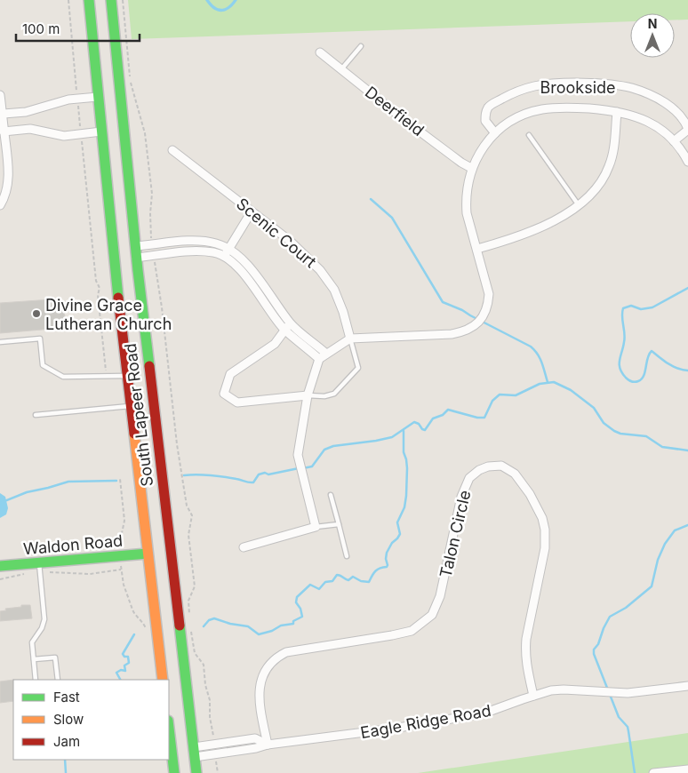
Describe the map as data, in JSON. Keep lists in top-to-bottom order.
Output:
{
  "streets": {
    "main road": ["South Lapeer Road", "Waldon Road"],
    "street": [
      "Brookside",
      "Deerfield",
      "Scenic Court",
      "Talon Circle",
      "Eagle Ridge Road"
    ]
  },
  "crossings": [
    ["South Lapeer Road", "Waldon Road"],
    ["South Lapeer Road", "Eagle Ridge Road"],
    ["Talon Circle", "Eagle Ridge Road"]
  ],
  "places": ["Divine Grace Lutheran Church"],
  "legend": ["Fast", "Slow", "Jam"],
  "scale_bar": "100 m",
  "north": "top"
}
